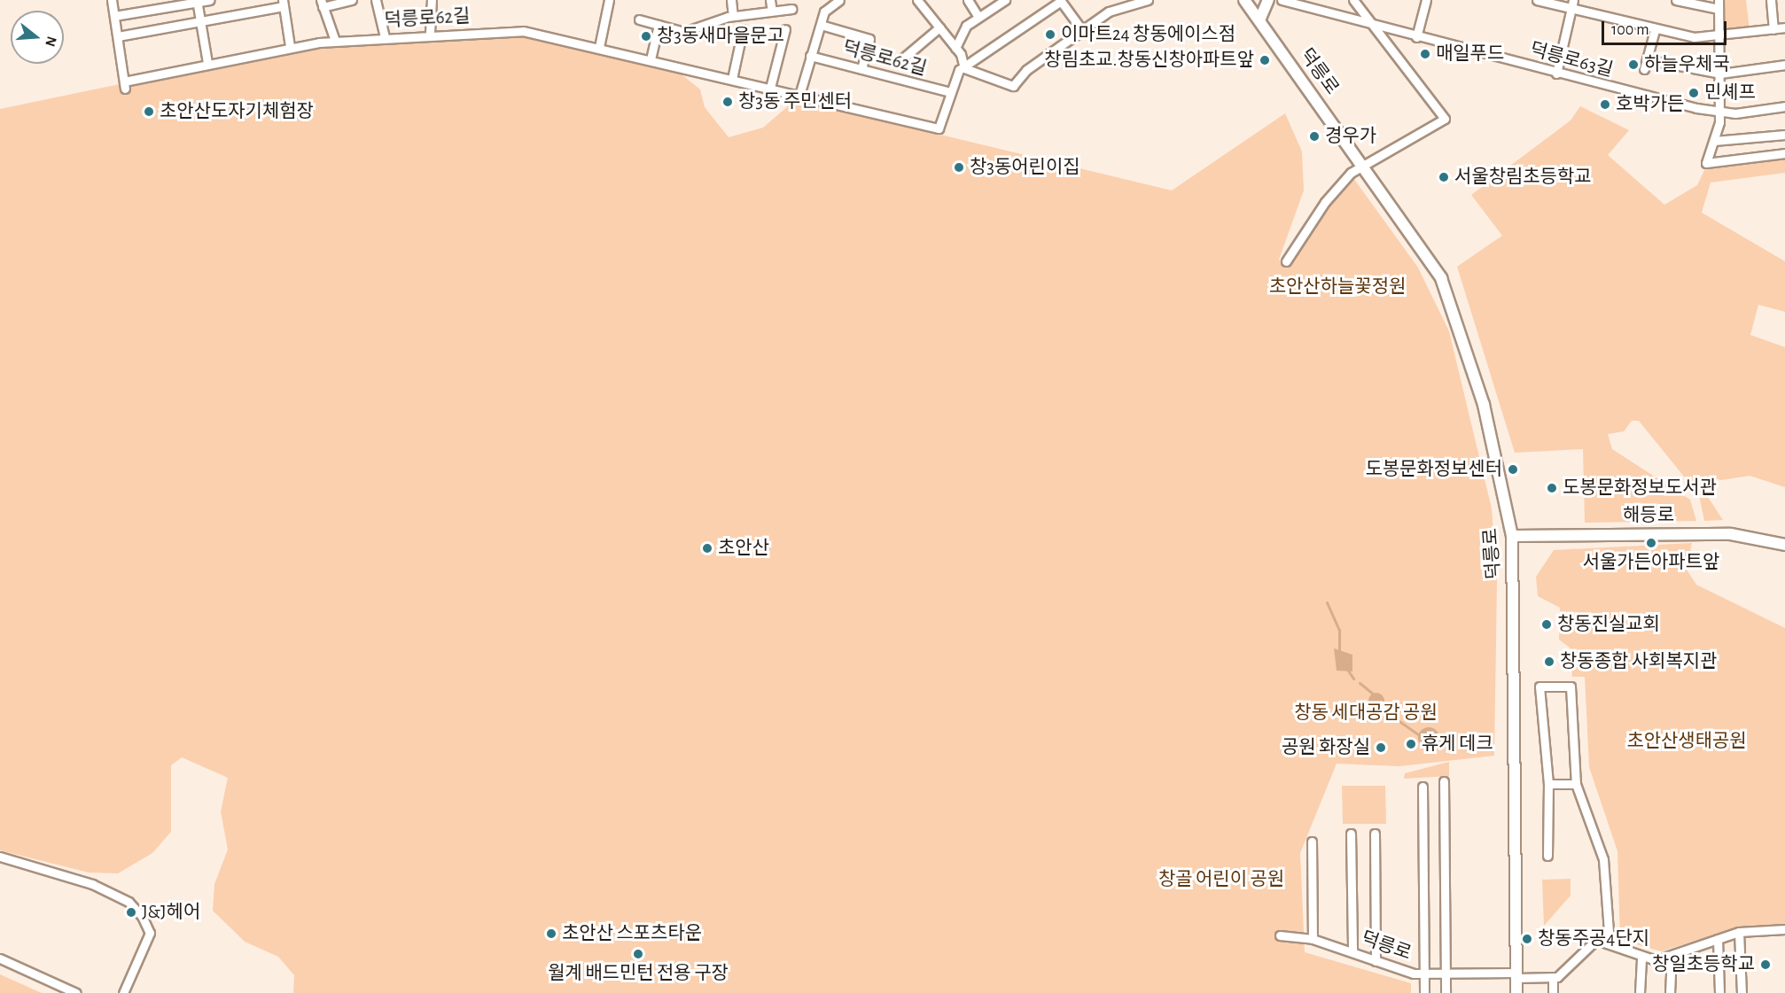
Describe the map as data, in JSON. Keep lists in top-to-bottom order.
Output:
{
  "streets": {
    "main road": ["덕릉로", "해등로"],
    "street": ["덕릉로62길", "덕릉로63길"]
  },
  "crossings": [
    ["덕릉로", "해등로"]
  ],
  "parks": [
    "초안산하늘꽃정원",
    "창동 세대공감 공원",
    "초안산생태공원",
    "창골 어린이 공원"
  ],
  "places": [
    "이마트24 창동에이스점",
    "창3동새마을문고",
    "매일푸드",
    "창림초교.창동신창아파트앞",
    "하늘우체국",
    "민셰프",
    "창3동 주민센터",
    "호박가든",
    "초안산도자기체험장",
    "경우가",
    "창3동어린이집",
    "서울창림초등학교",
    "도봉문화정보센터",
    "도봉문화정보도서관",
    "서울가든아파트앞",
    "초안산",
    "창동진실교회",
    "창동종합 사회복지관",
    "휴게 데크",
    "공원 화장실",
    "J&J헤어",
    "초안산 스포츠타운",
    "창동주공4단지",
    "월계 배드민턴 전용 구장",
    "창일초등학교"
  ],
  "scale_bar": "100 m",
  "north": "right"
}
